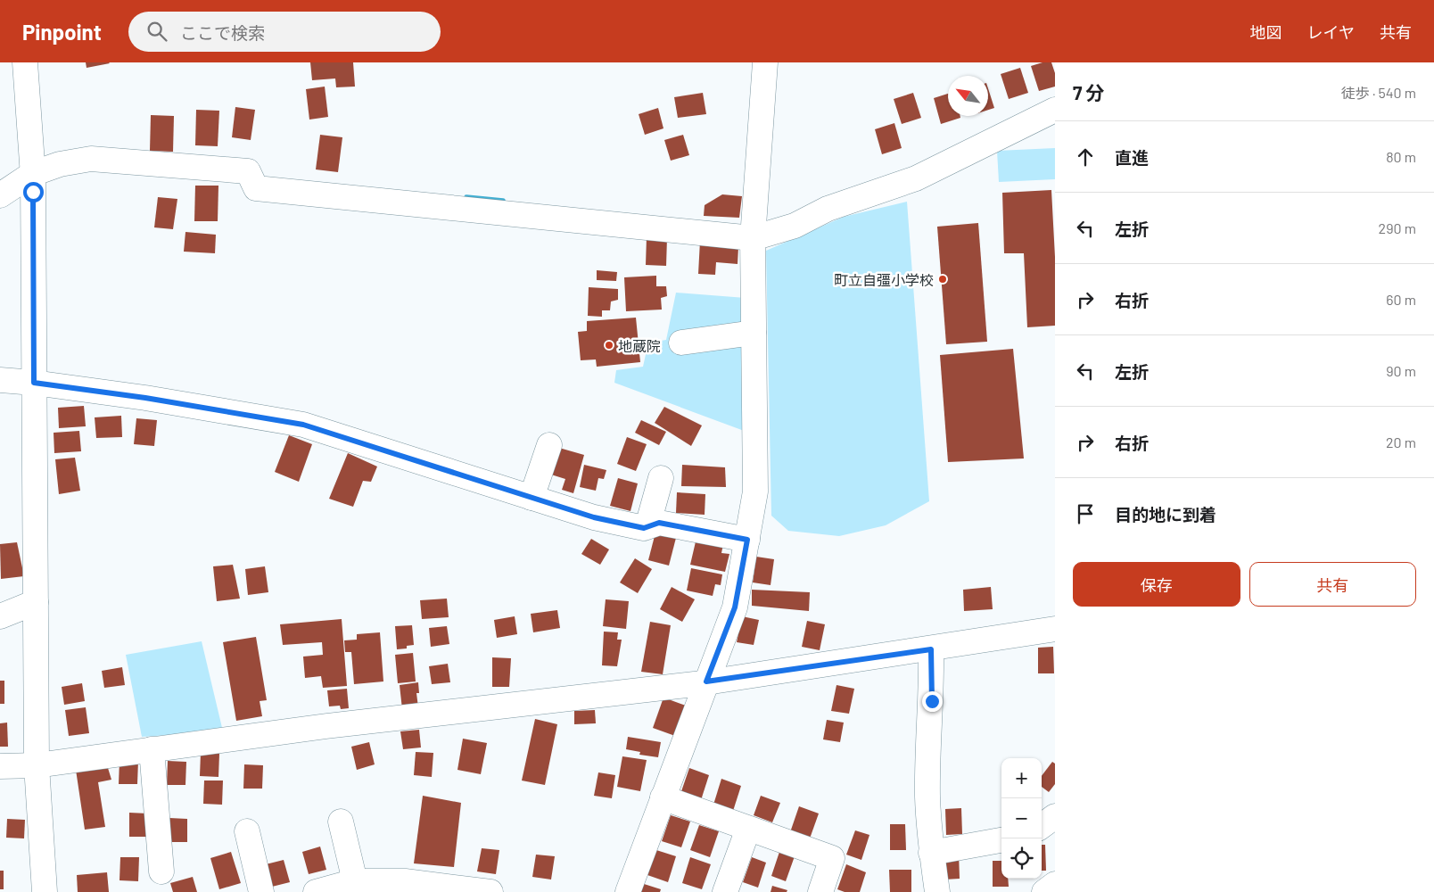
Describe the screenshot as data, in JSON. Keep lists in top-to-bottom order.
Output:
{
  "places": ["町立自彊小学校", "地蔵院"],
  "north": "top left",
  "page": {
    "header": "Pinpoint",
    "search": "ここで検索",
    "nav": ["地図", "レイヤ", "共有"],
    "heading": ["7 分", "徒歩 · 540 m"],
    "list": [
      ["直進", "80 m"],
      ["左折", "290 m"],
      ["右折", "60 m"],
      ["左折", "90 m"],
      ["右折", "20 m"],
      "目的地に到着"
    ],
    "buttons": ["保存", "共有"],
    "map_buttons": ["+", "−"]
  }
}
